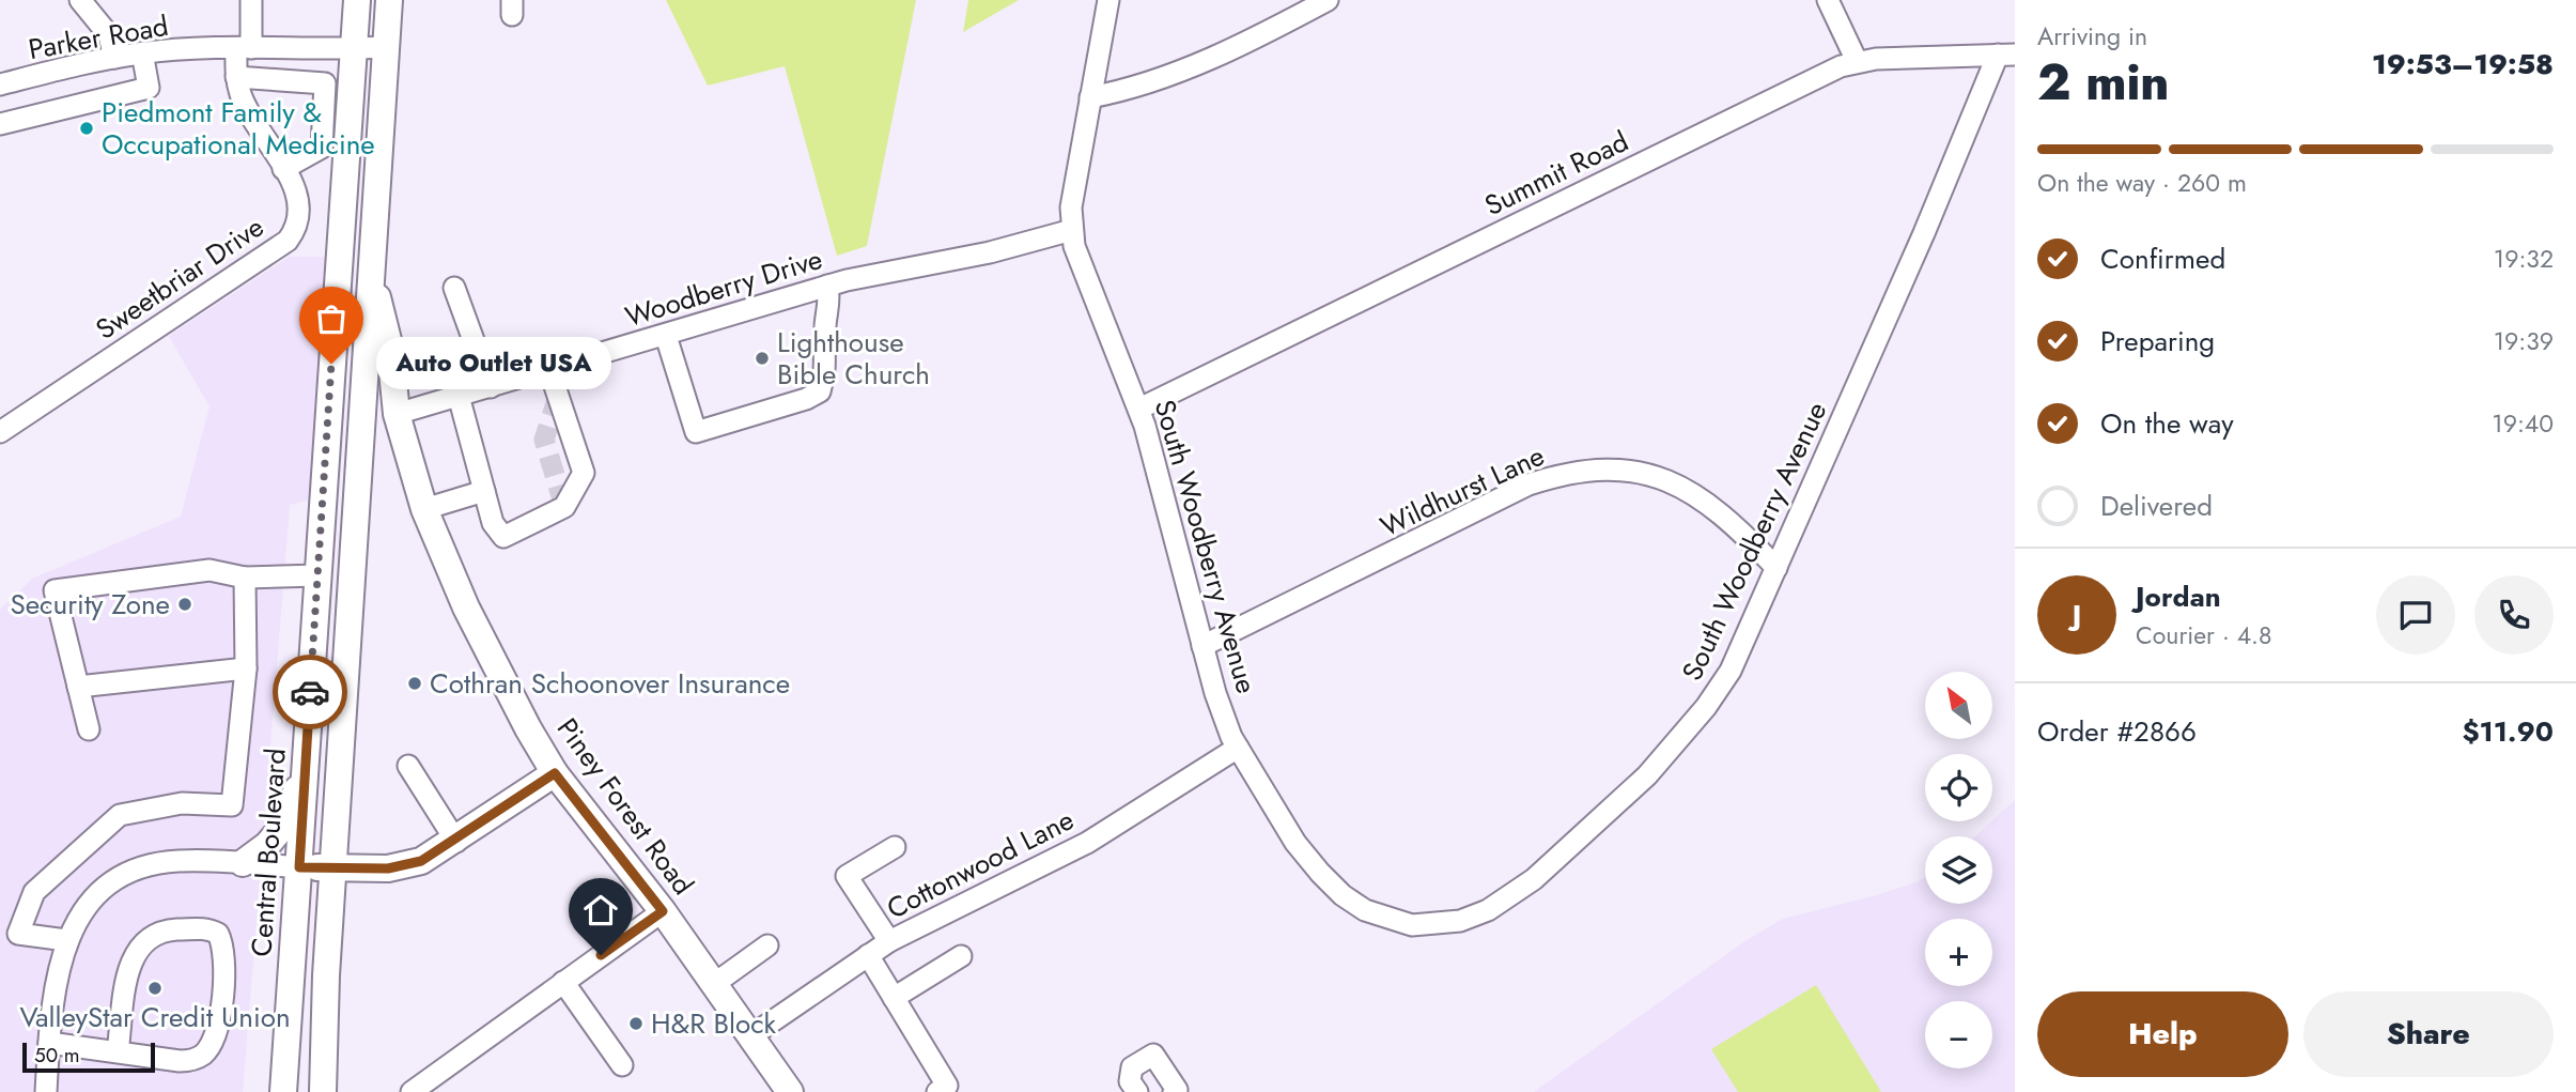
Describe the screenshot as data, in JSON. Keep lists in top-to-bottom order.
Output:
{
  "streets": {
    "main road": ["Piney Forest Road", "Central Boulevard"],
    "street": [
      "Parker Road",
      "Summit Road",
      "Sweetbriar Drive",
      "Woodberry Drive",
      "Wildhurst Lane",
      "South Woodberry Avenue",
      "Cottonwood Lane"
    ]
  },
  "crossings": [
    ["Parker Road", "Sweetbriar Drive"],
    ["Parker Road", "Central Boulevard"],
    ["Summit Road", "South Woodberry Avenue"],
    ["Woodberry Drive", "South Woodberry Avenue"],
    ["Woodberry Drive", "Piney Forest Road"],
    ["Wildhurst Lane", "South Woodberry Avenue"],
    ["South Woodberry Avenue", "Cottonwood Lane"],
    ["Piney Forest Road", "Cottonwood Lane"]
  ],
  "places": [
    "Piedmont Family & Occupational Medicine",
    "Lighthouse Bible Church",
    "Auto Outlet USA",
    "Security Zone",
    "Cothran Schoonover Insurance",
    "ValleyStar Credit Union",
    "H&R Block"
  ],
  "scale_bar": "50 m",
  "north": "top left",
  "page": {
    "heading": ["2 min", "Arriving in", "19:53–19:58"],
    "panel": [
      "Jordan",
      "Courier · 4.8",
      "Order #2866",
      "$11.90"
    ],
    "bar": "On the way · 260 m",
    "list": [
      ["Confirmed", "19:32"],
      ["Preparing", "19:39"],
      ["On the way", "19:40"],
      "Delivered"
    ],
    "bubble": "Auto Outlet USA",
    "round": "J",
    "map_buttons": ["+", "−"],
    "buttons": ["Help", "Share"],
    "scale": "50 m"
  }
}
